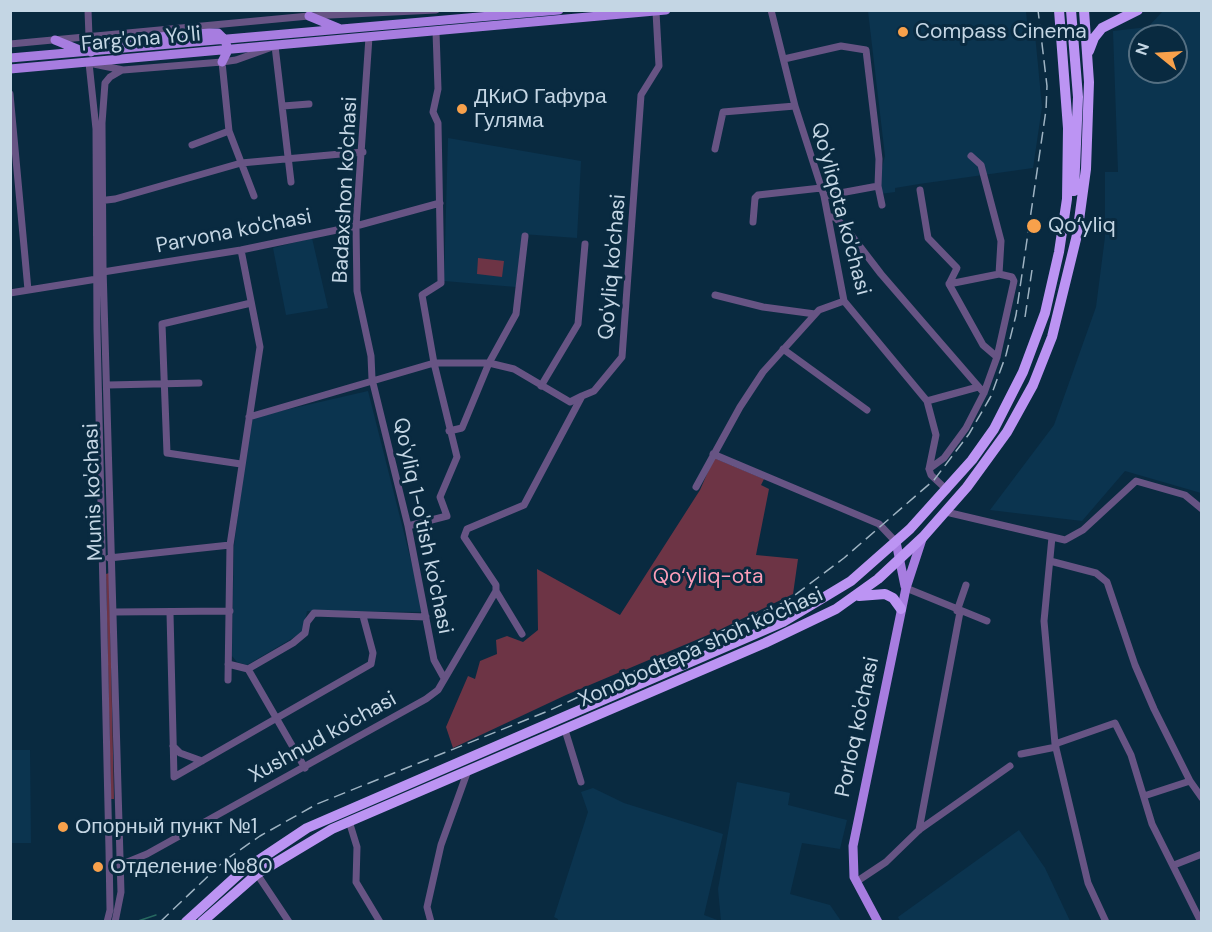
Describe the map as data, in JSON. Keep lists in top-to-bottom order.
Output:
{
  "streets": {
    "highway": ["Xonobodtepa shoh ko'chasi"],
    "main road": ["Farg'ona Yo'li", "Porloq ko'chasi"],
    "street": [
      "Badaxshon ko'chasi",
      "Qo'yliqota ko'chasi",
      "Parvona ko'chasi",
      "Qo'yliq ko'chasi",
      "Munis ko'chasi",
      "Qo'yliq 1-o'tish ko'chasi",
      "Xushnud ko'chasi"
    ]
  },
  "crossings": [
    ["Farg'ona Yo'li", "Badaxshon ko'chasi"],
    ["Farg'ona Yo'li", "Qo'yliq ko'chasi"],
    ["Farg'ona Yo'li", "Munis ko'chasi"],
    ["Badaxshon ko'chasi", "Parvona ko'chasi"],
    ["Badaxshon ko'chasi", "Qo'yliq 1-o'tish ko'chasi"],
    ["Parvona ko'chasi", "Munis ko'chasi"],
    ["Qo'yliq ko'chasi", "Xushnud ko'chasi"],
    ["Munis ko'chasi", "Xushnud ko'chasi"],
    ["Qo'yliq 1-o'tish ko'chasi", "Xushnud ko'chasi"],
    ["Xonobodtepa shoh ko'chasi", "Porloq ko'chasi"]
  ],
  "parks": ["Qo‘yliq-ota"],
  "places": [
    "Compass Cinema",
    "ДКиО Гафура Гуляма",
    "Qo‘yliq",
    "Опорный пункт №1",
    "Отделение №80"
  ],
  "north": "left"
}
